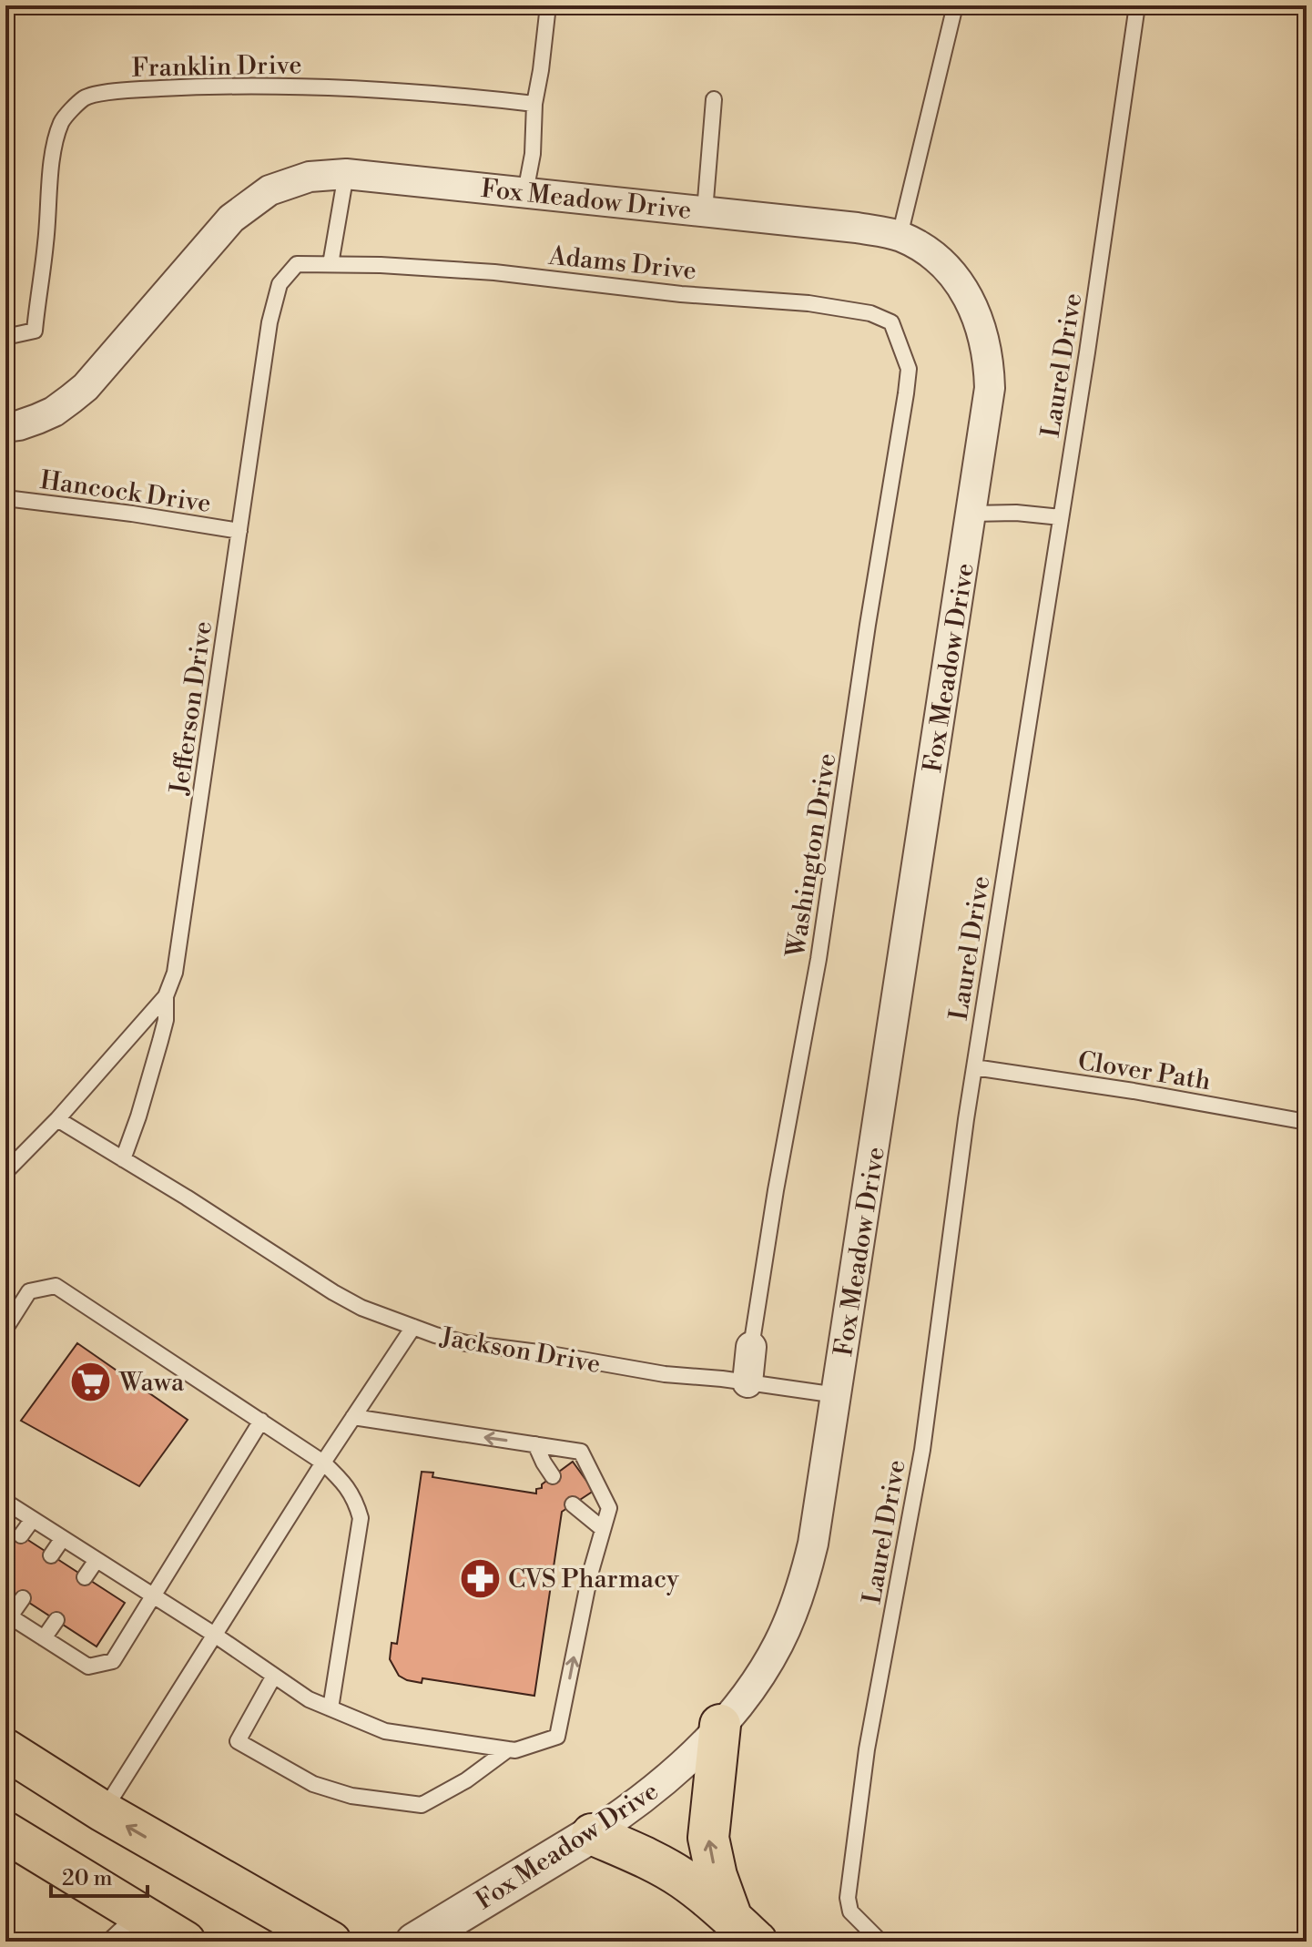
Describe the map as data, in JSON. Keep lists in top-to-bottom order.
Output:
{
  "streets": {
    "street": ["Fox Meadow Drive"],
    "lane": [
      "Franklin Drive",
      "Adams Drive",
      "Laurel Drive",
      "Hancock Drive",
      "Jefferson Drive",
      "Washington Drive",
      "Clover Path",
      "Jackson Drive"
    ]
  },
  "crossings": [
    ["Fox Meadow Drive", "Jackson Drive"],
    ["Adams Drive", "Jefferson Drive"],
    ["Adams Drive", "Washington Drive"],
    ["Laurel Drive", "Clover Path"],
    ["Hancock Drive", "Jefferson Drive"],
    ["Jefferson Drive", "Jackson Drive"]
  ],
  "places": {
    "supermarket": ["Wawa"],
    "pharmacy": ["CVS Pharmacy"]
  },
  "scale_bar": "20 m"
}
